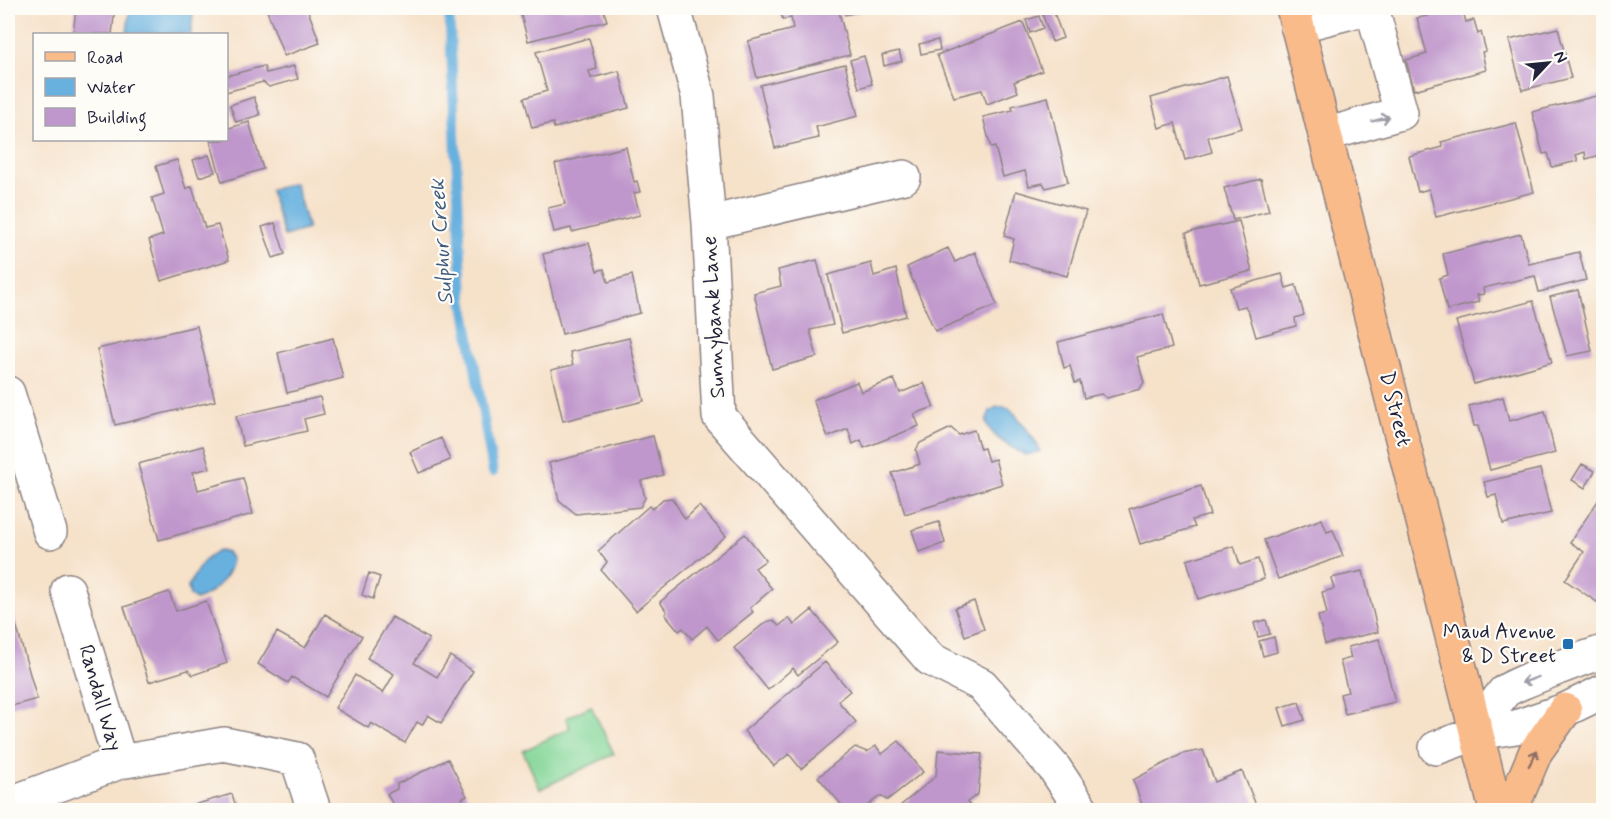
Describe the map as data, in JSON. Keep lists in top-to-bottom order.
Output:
{
  "streets": {
    "main road": ["D Street"],
    "street": ["Sunnybank Lane", "Randall Way"]
  },
  "water": ["Sulphur Creek"],
  "places": {
    "transit": ["Maud Avenue & D Street"]
  },
  "legend": ["Road", "Water", "Building"],
  "north": "top right"
}
